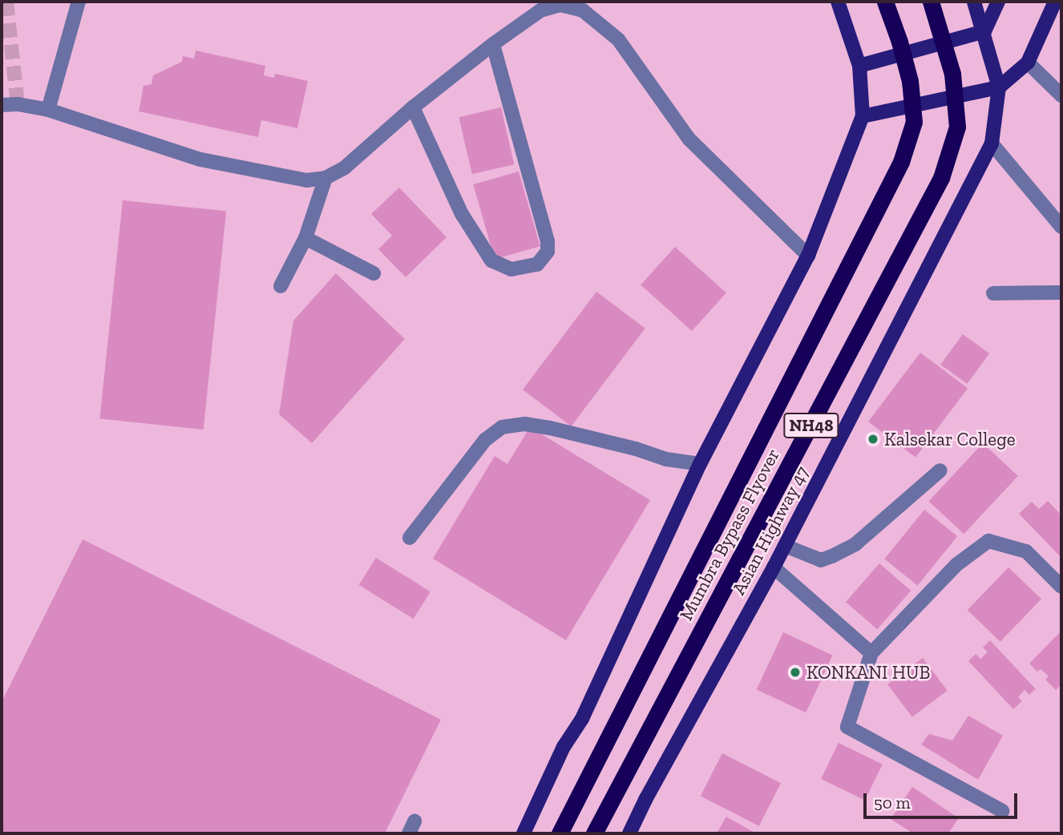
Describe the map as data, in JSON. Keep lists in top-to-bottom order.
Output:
{
  "streets": {
    "highway": ["NH48", "Mumbra Bypass Flyover"],
    "main road": ["Asian Highway 47"]
  },
  "crossings": [
    ["NH48", "Asian Highway 47"]
  ],
  "places": ["Kalsekar College", "KONKANI HUB"],
  "scale_bar": "50 m"
}
